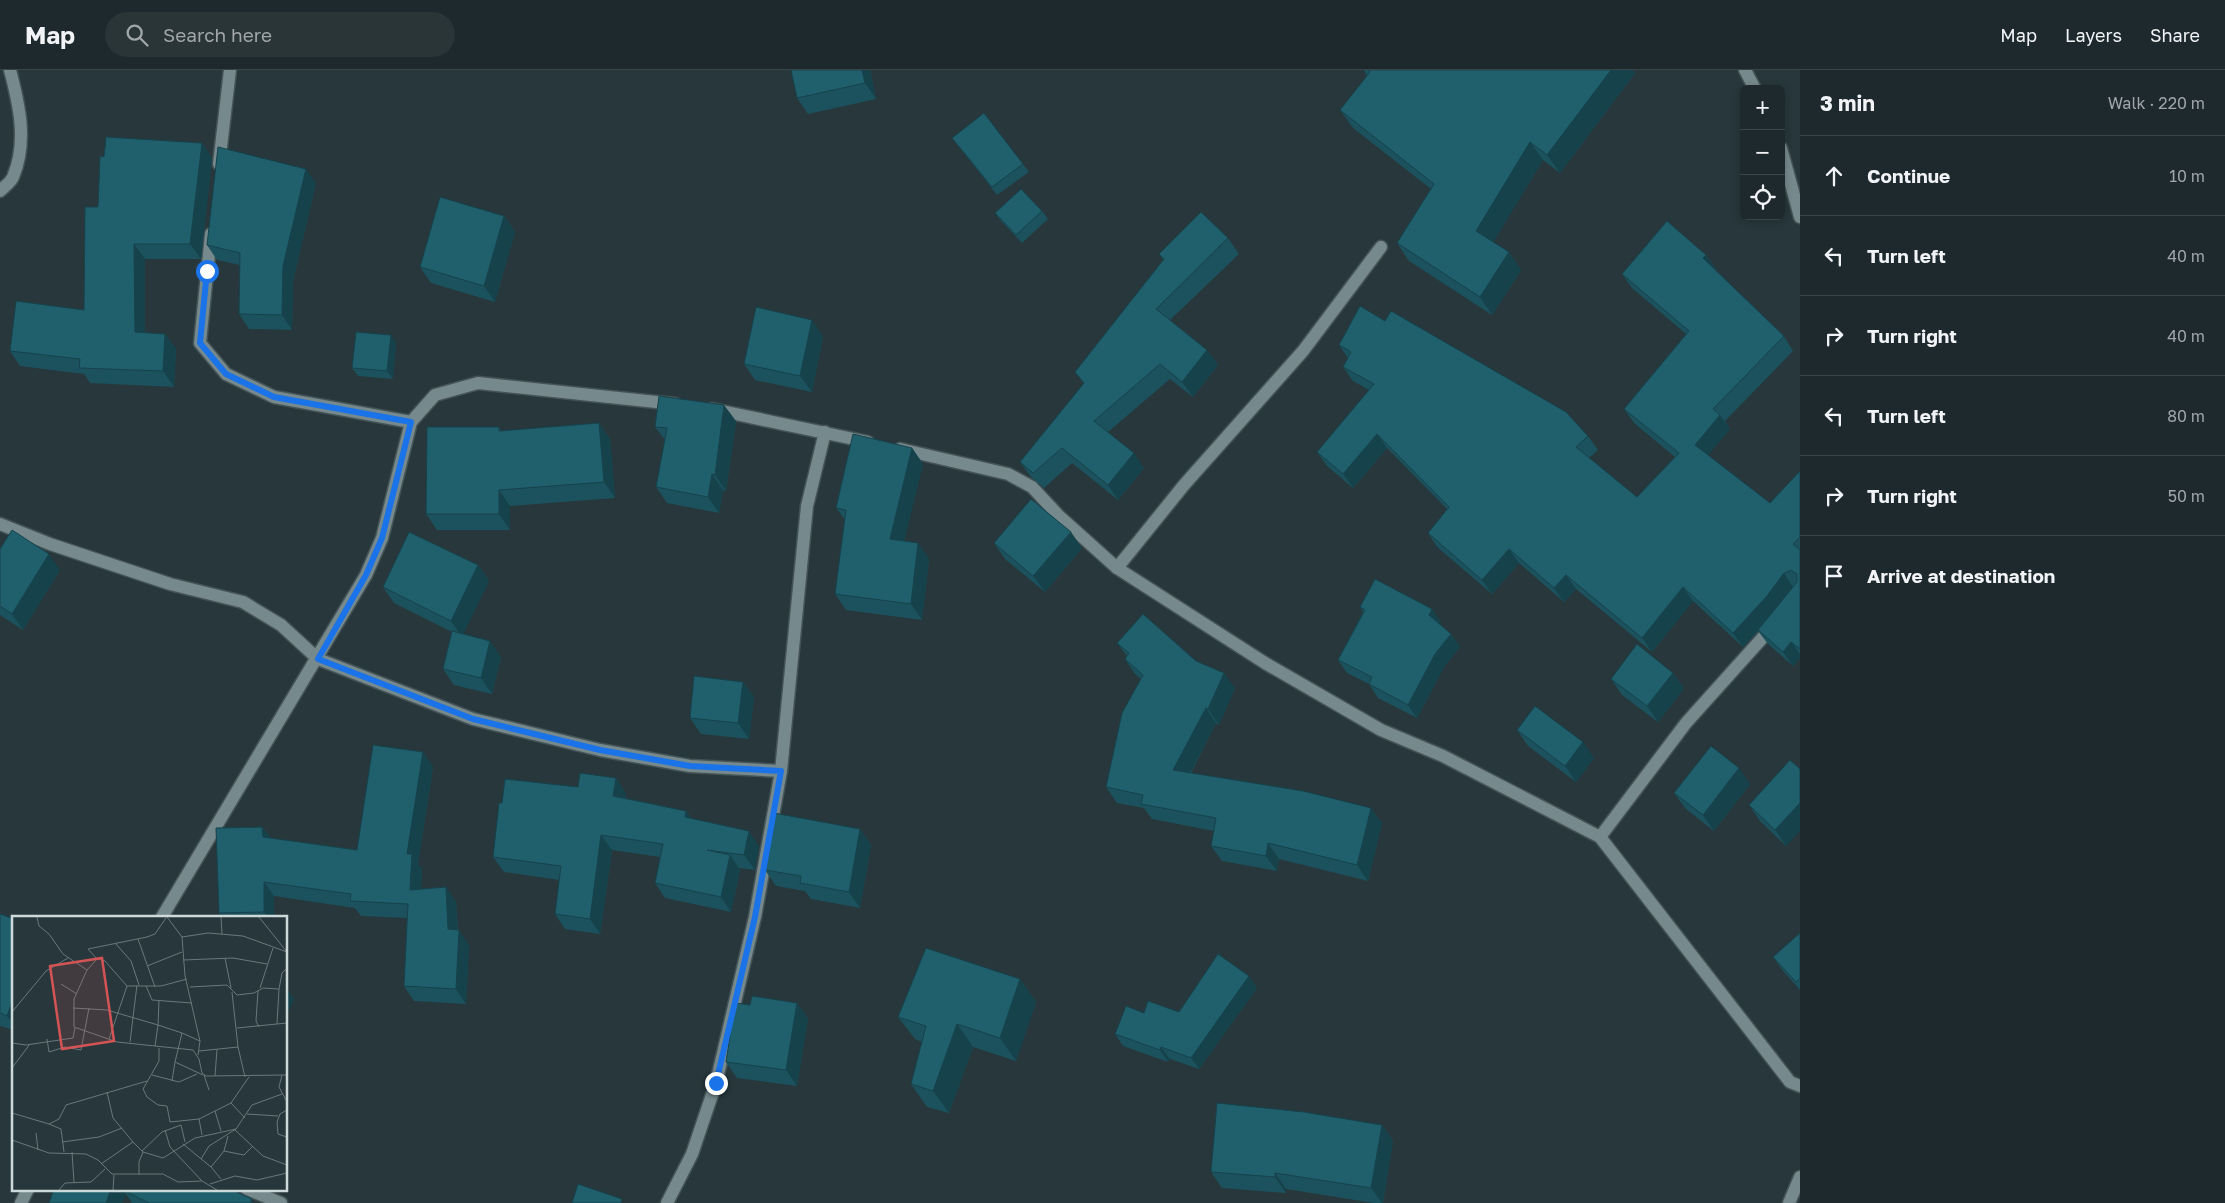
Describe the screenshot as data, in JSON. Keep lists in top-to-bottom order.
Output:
{
  "page": {
    "header": "Map",
    "search": "Search here",
    "nav": ["Map", "Layers", "Share"],
    "heading": ["3 min", "Walk · 220 m"],
    "map_buttons": ["+", "−"],
    "list": [
      ["Continue", "10 m"],
      ["Turn left", "40 m"],
      ["Turn right", "40 m"],
      ["Turn left", "80 m"],
      ["Turn right", "50 m"],
      "Arrive at destination"
    ]
  }
}
